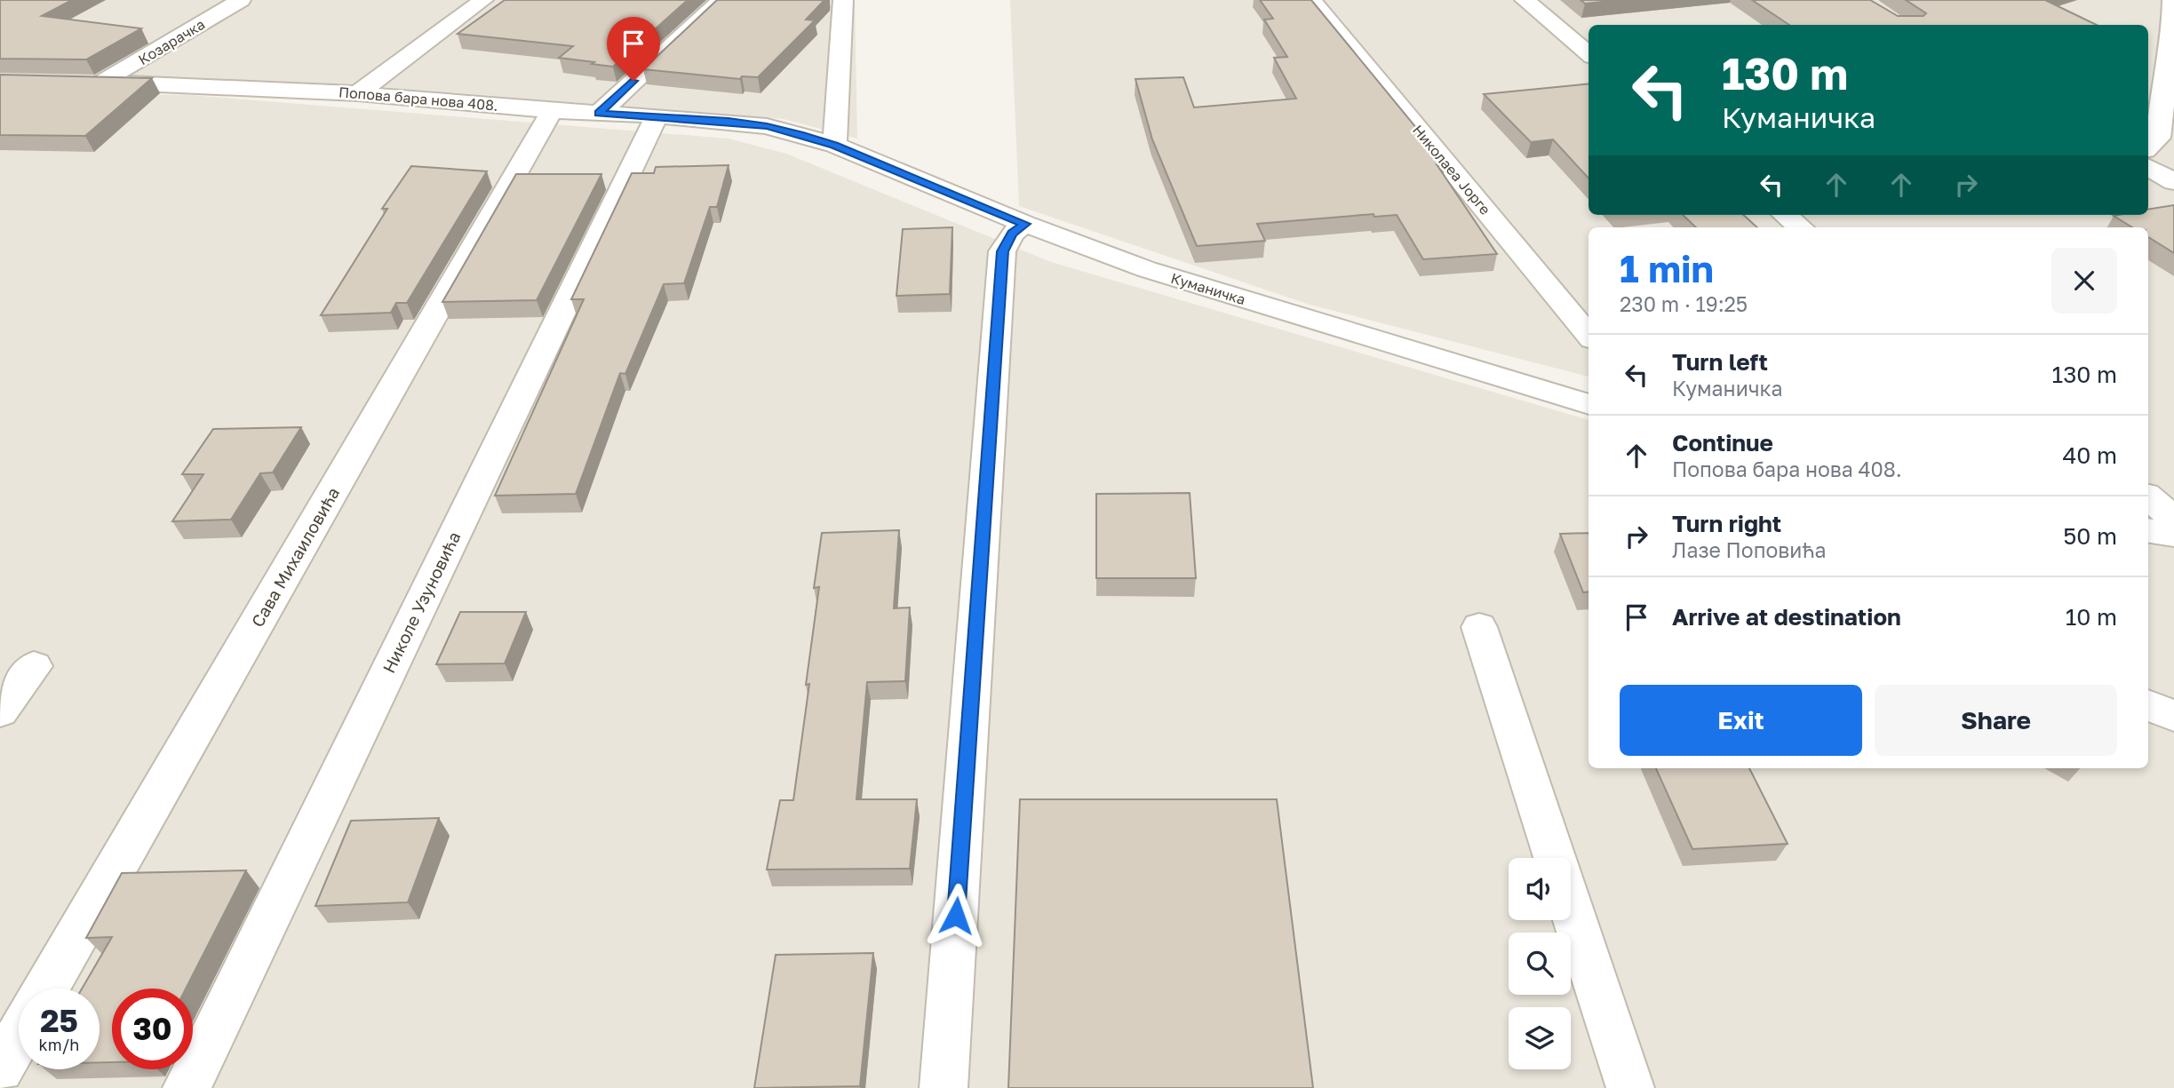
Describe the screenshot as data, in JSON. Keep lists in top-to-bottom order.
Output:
{
  "streets": {
    "street": [
      "Козарачка",
      "Попова бара нова 408.",
      "Николаеа Јорге",
      "Куманичка",
      "Сава Михаиловића",
      "Николе Узуновића"
    ]
  },
  "crossings": [
    ["Козарачка", "Попова бара нова 408."],
    ["Попова бара нова 408.", "Куманичка"],
    ["Попова бара нова 408.", "Сава Михаиловића"],
    ["Попова бара нова 408.", "Николе Узуновића"]
  ],
  "page": {
    "turn": ["130 m", "Куманичка"],
    "heading": ["1 min", "230 m · 19:25"],
    "list": [
      {
        "name": "Turn left",
        "note": "Куманичка",
        "value": "130 m"
      },
      {
        "name": "Continue",
        "note": "Попова бара нова 408.",
        "value": "40 m"
      },
      {
        "name": "Turn right",
        "note": "Лазе Поповића",
        "value": "50 m"
      },
      {
        "name": "Arrive at destination",
        "value": "10 m"
      }
    ],
    "buttons": ["Exit", "Share"],
    "speed": "25 km/h",
    "limit": "30"
  }
}
